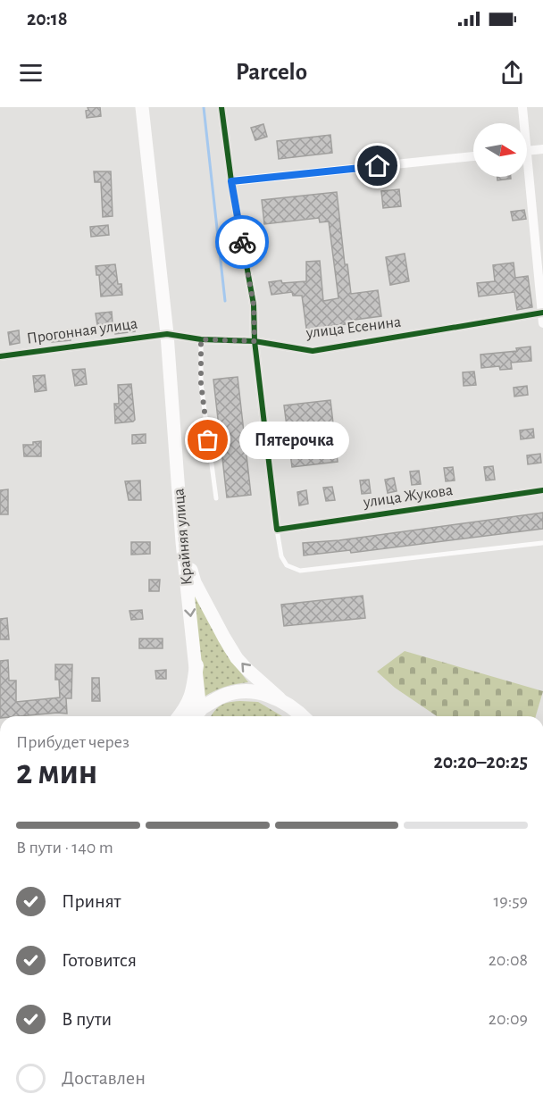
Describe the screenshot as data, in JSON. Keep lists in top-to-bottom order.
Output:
{
  "streets": {
    "main road": ["Крайняя улица"],
    "street": ["улица Есенина", "Прогонная улица", "улица Жукова"]
  },
  "crossings": [
    ["улица Есенина", "Прогонная улица"],
    ["улица Есенина", "Крайняя улица"],
    ["Прогонная улица", "Крайняя улица"]
  ],
  "places": ["Пятерочка"],
  "north": "right",
  "page": {
    "status": "20:18",
    "header": "Parcelo",
    "bubble": "Пятерочка",
    "heading": ["2 мин", "Прибудет через", "20:20–20:25"],
    "bar": "В пути · 140 m",
    "list": [
      ["Принят", "19:59"],
      ["Готовится", "20:08"],
      ["В пути", "20:09"],
      "Доставлен"
    ]
  }
}
